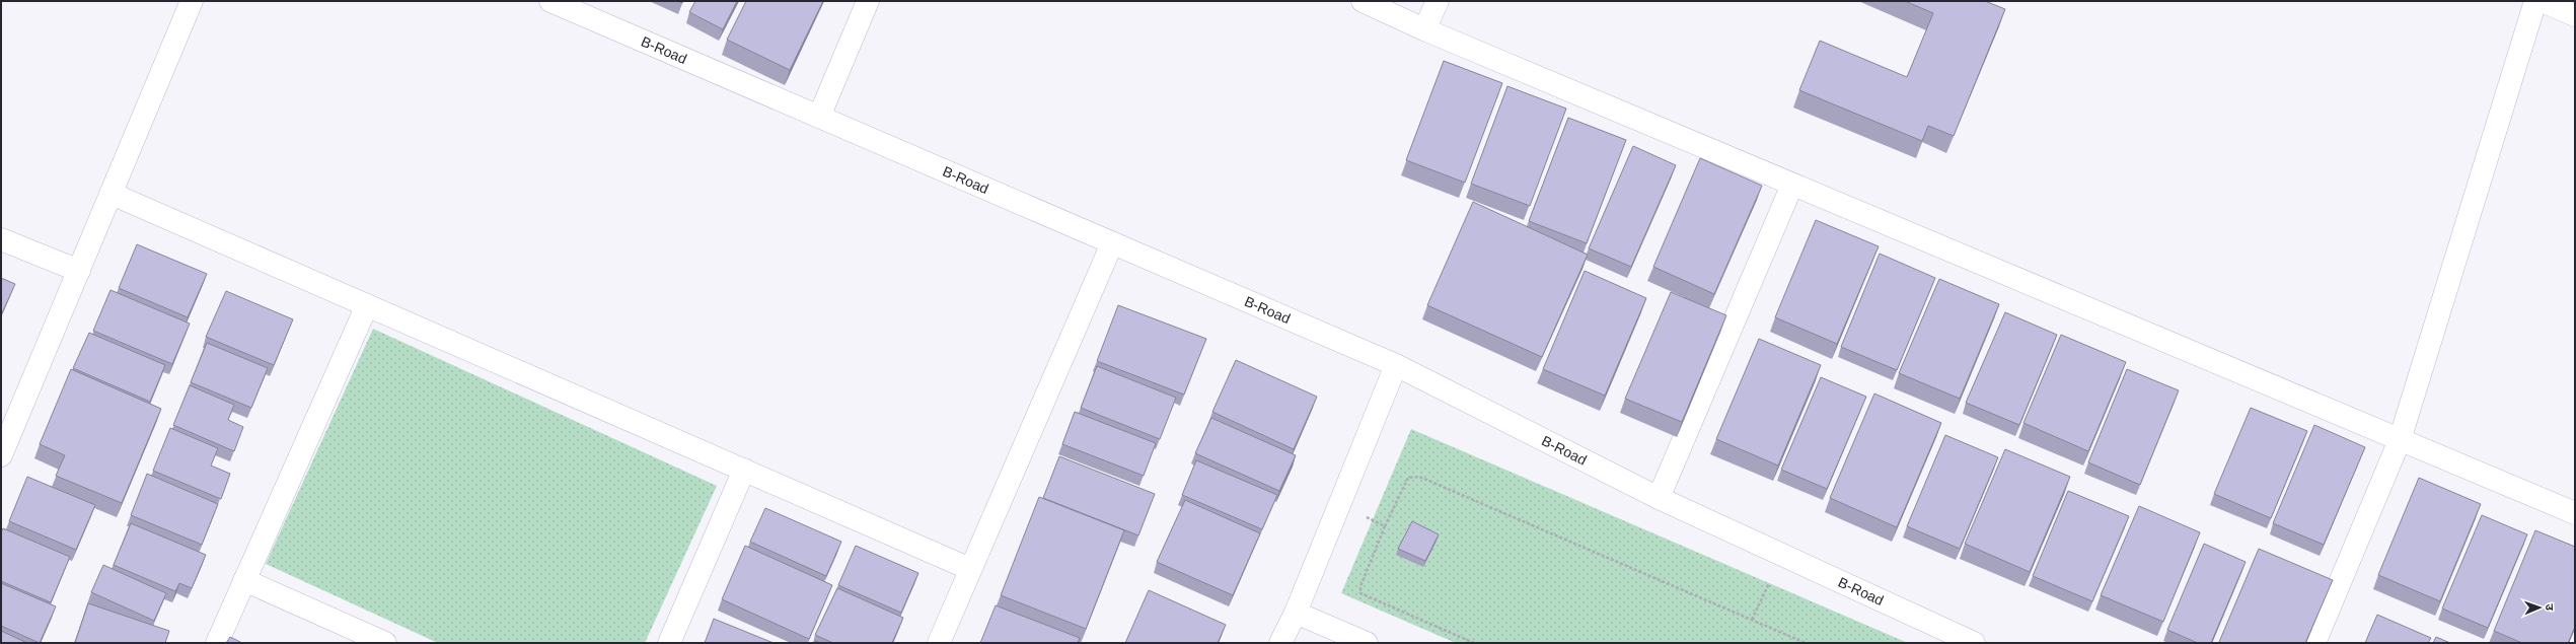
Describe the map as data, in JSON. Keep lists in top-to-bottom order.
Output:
{
  "streets": {
    "street": ["B-Road"]
  },
  "north": "right"
}
